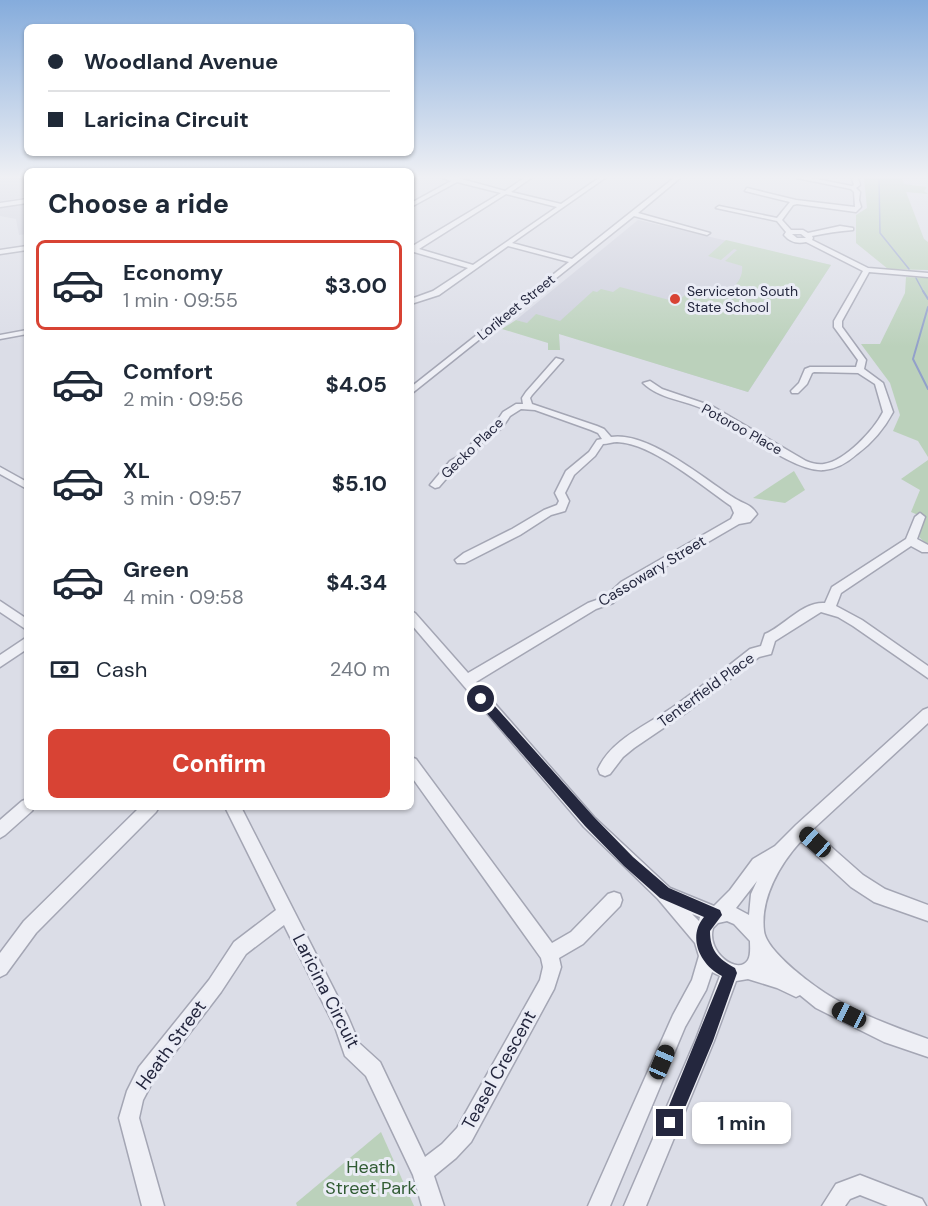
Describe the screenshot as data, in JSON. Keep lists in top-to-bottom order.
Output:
{
  "streets": {
    "street": [
      "Lorikeet Street",
      "Potoroo Place",
      "Gecko Place",
      "Cassowary Street",
      "Tenterfield Place",
      "Laricina Circuit",
      "Heath Street",
      "Teasel Crescent"
    ]
  },
  "crossings": [
    ["Laricina Circuit", "Heath Street"],
    ["Laricina Circuit", "Teasel Crescent"]
  ],
  "parks": ["Heath Street Park"],
  "places": ["Serviceton South State School"],
  "page": {
    "banner": ["Woodland Avenue", "Laricina Circuit"],
    "heading": "Choose a ride",
    "list": [
      {
        "name": "Economy",
        "note": "1 min · 09:55",
        "value": "$3.00"
      },
      {
        "name": "Comfort",
        "note": "2 min · 09:56",
        "value": "$4.05"
      },
      {
        "name": "XL",
        "note": "3 min · 09:57",
        "value": "$5.10"
      },
      {
        "name": "Green",
        "note": "4 min · 09:58",
        "value": "$4.34"
      }
    ],
    "pay": ["Cash", "240 m"],
    "buttons": "Confirm",
    "bubble": "1 min"
  }
}
